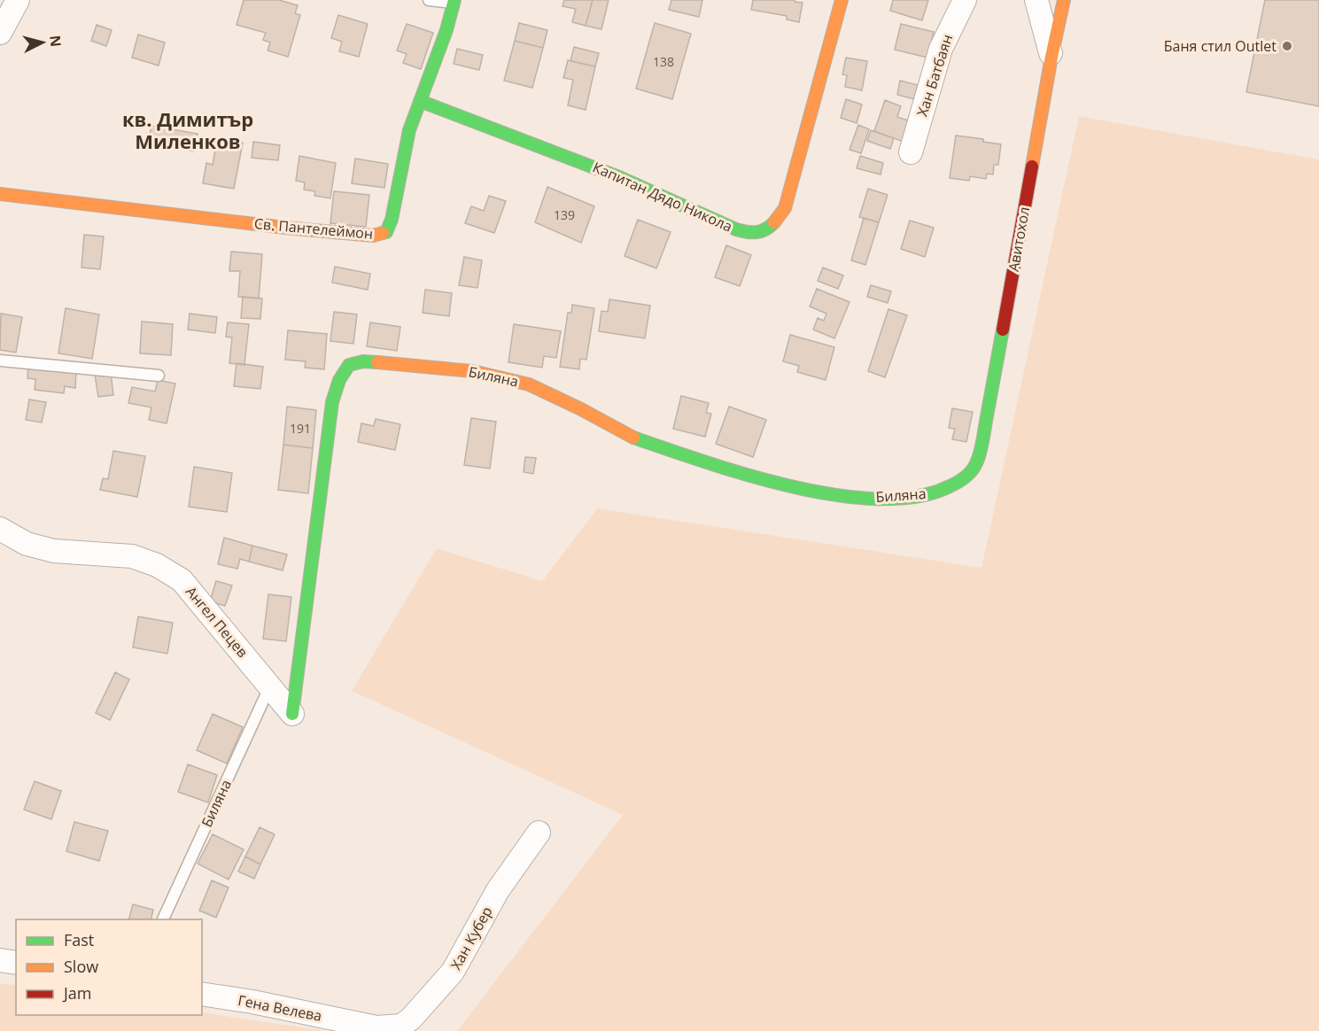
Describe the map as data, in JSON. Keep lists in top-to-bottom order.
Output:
{
  "streets": {
    "street": [
      "Хан Батбаян",
      "Капитан Дядо Никола",
      "Св. Пантелеймон",
      "Авитохол",
      "Биляна",
      "Ангел Пецев",
      "Хан Кубер",
      "Гена Велева"
    ]
  },
  "crossings": [
    ["Капитан Дядо Никола", "Св. Пантелеймон"],
    ["Авитохол", "Биляна"],
    ["Биляна", "Ангел Пецев"],
    ["Хан Кубер", "Гена Велева"]
  ],
  "districts": ["кв. Димитър Миленков"],
  "places": ["Баня стил Outlet"],
  "house_numbers": ["138", "139", "191"],
  "legend": ["Fast", "Slow", "Jam"],
  "north": "right"
}
